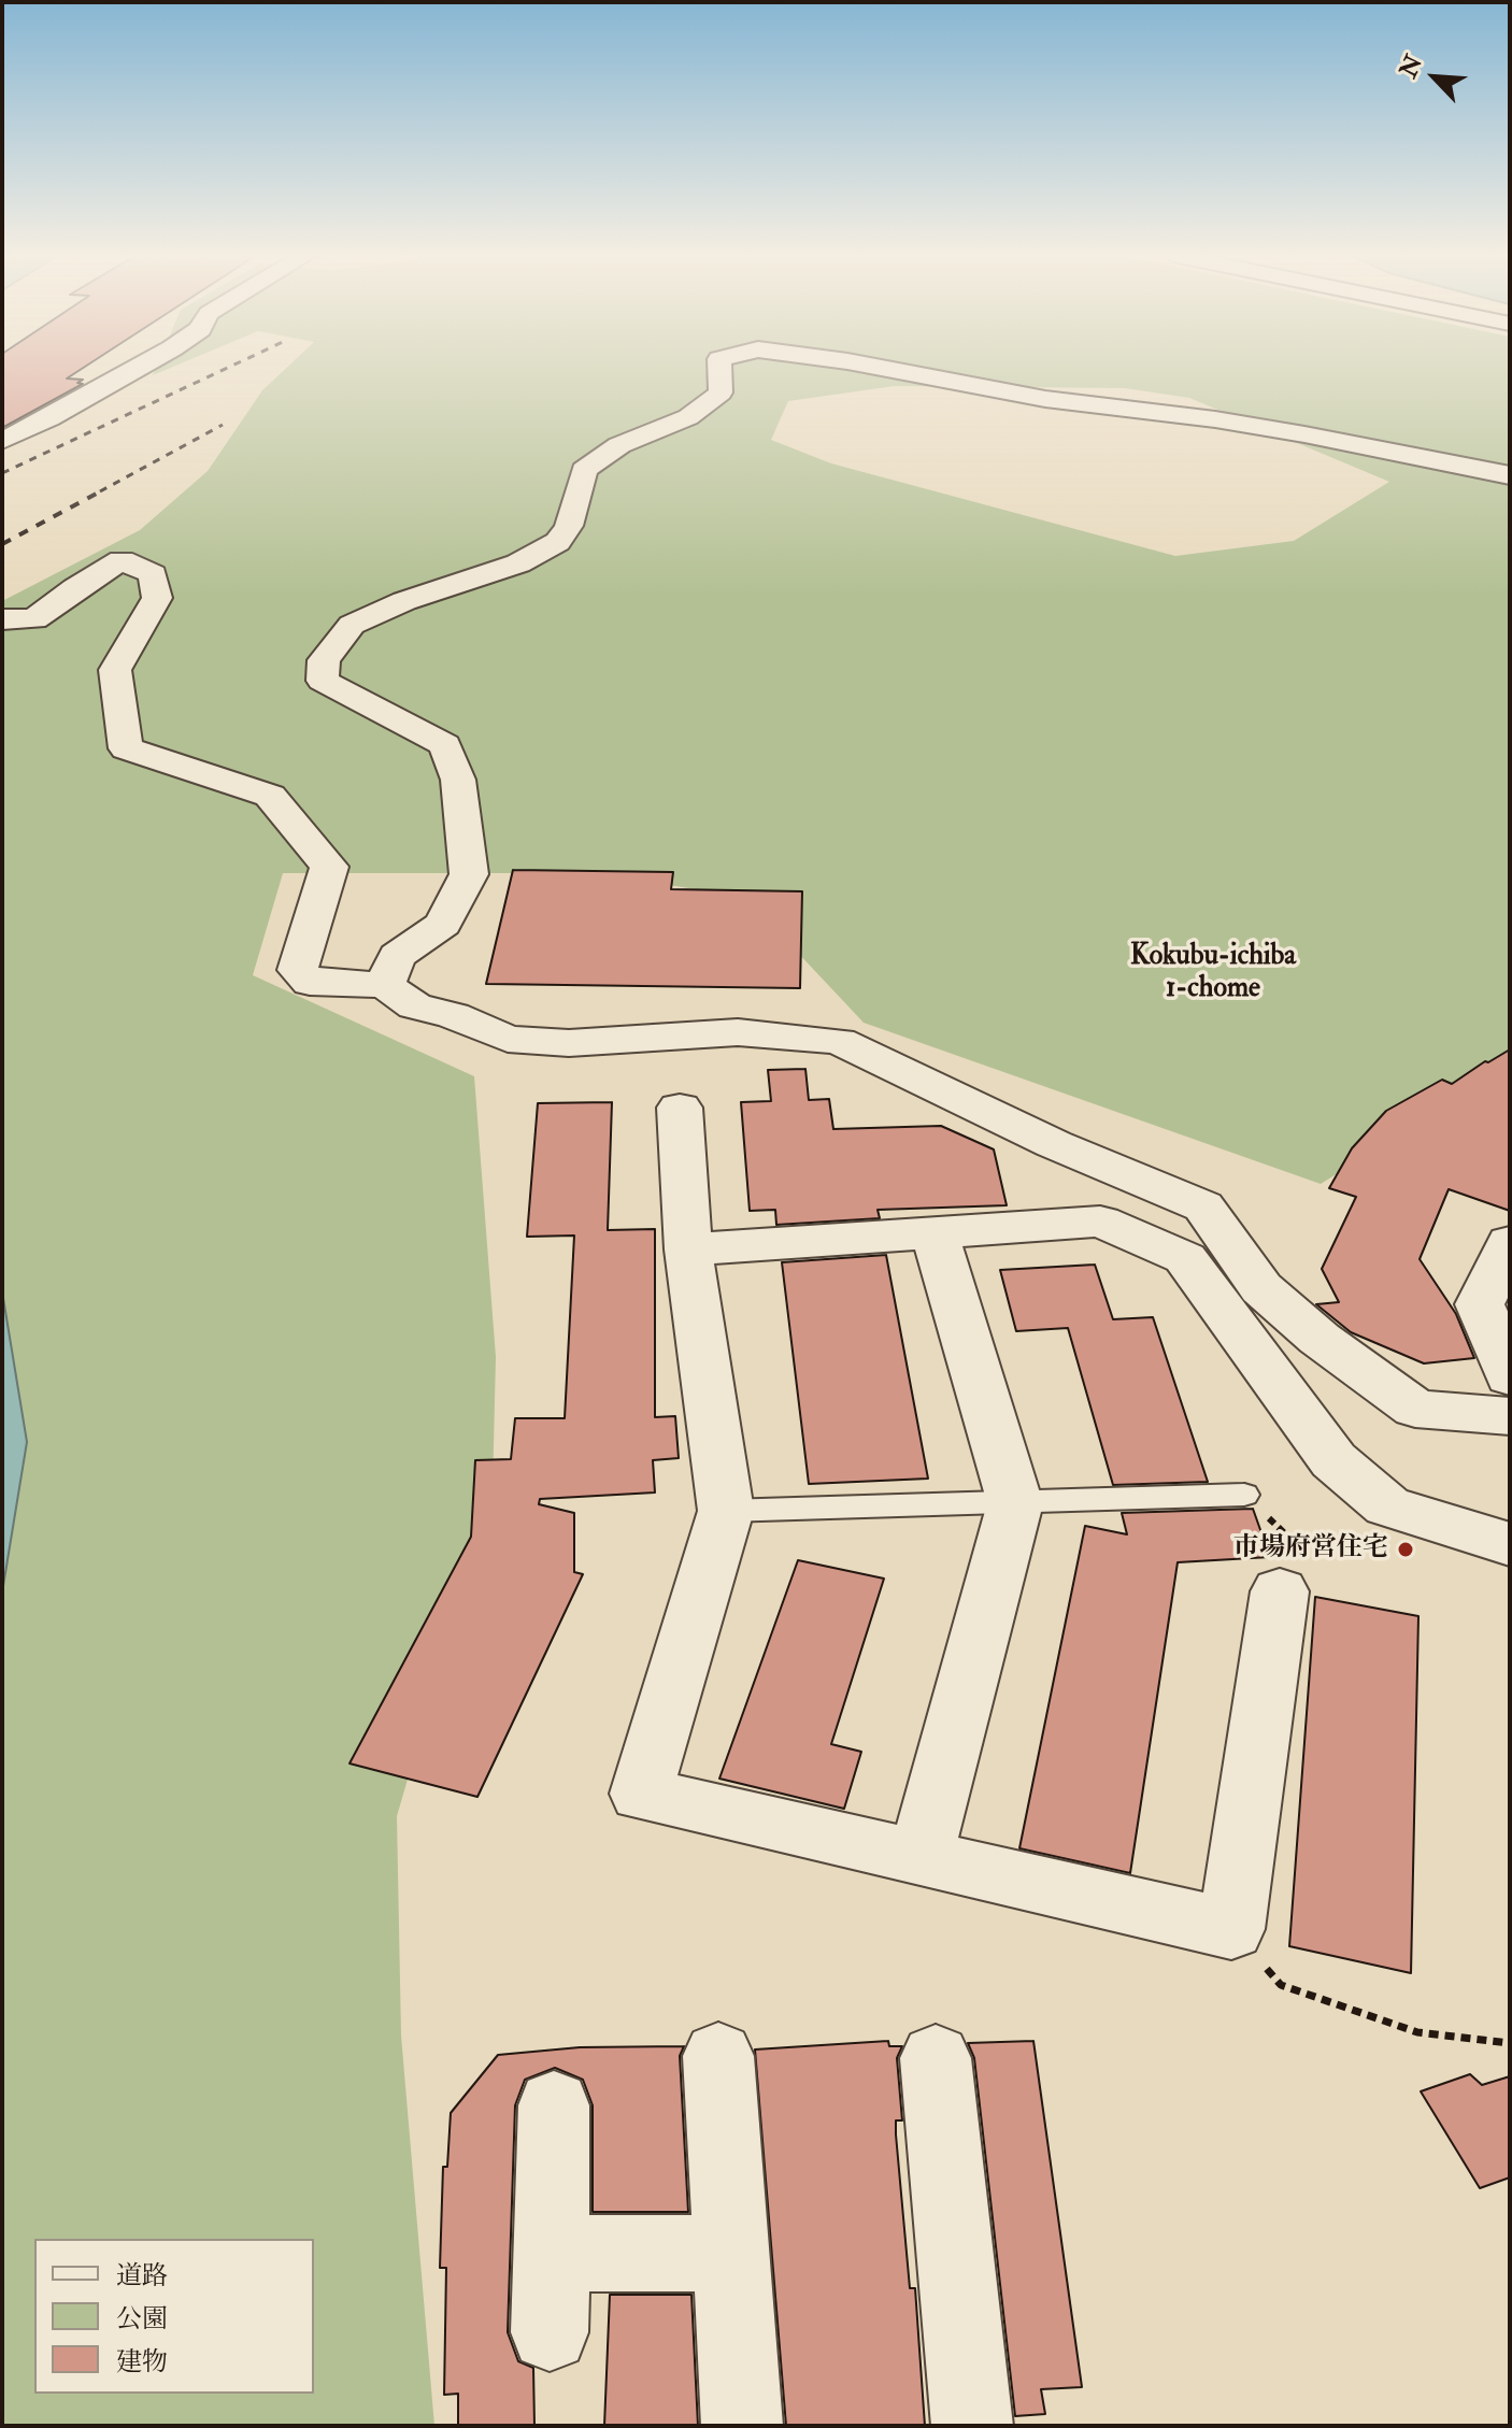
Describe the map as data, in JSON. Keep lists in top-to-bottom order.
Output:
{
  "districts": ["Kokubu-ichiba 1-chome"],
  "places": ["市場府営住宅"],
  "legend": ["道路", "公園", "建物"],
  "north": "top left"
}
